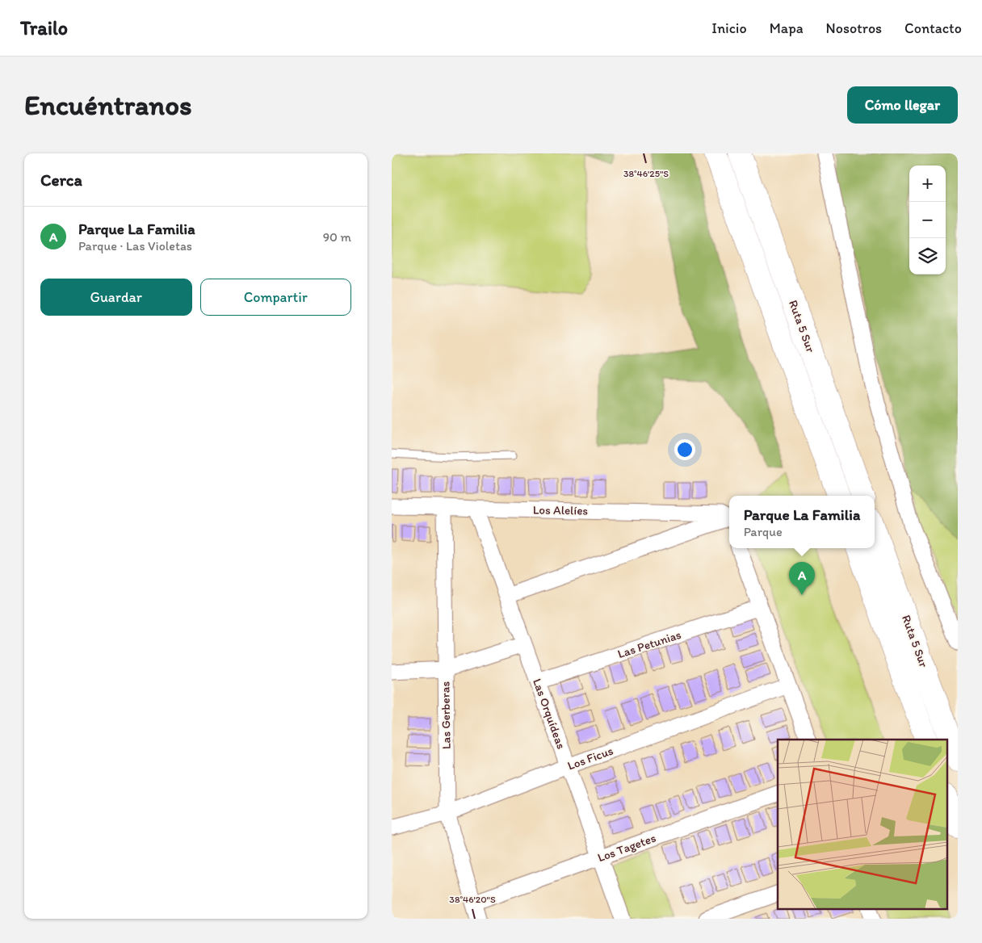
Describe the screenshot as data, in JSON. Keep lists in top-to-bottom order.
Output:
{
  "streets": {
    "highway": ["Ruta 5 Sur"],
    "street": [
      "Los Alelíes",
      "Las Petunias",
      "Las Orquídeas",
      "Las Gerberas",
      "Los Ficus",
      "Los Tagetes"
    ]
  },
  "crossings": [
    ["Los Alelíes", "Las Orquídeas"],
    ["Los Alelíes", "Las Gerberas"],
    ["Las Petunias", "Las Orquídeas"],
    ["Las Orquídeas", "Los Ficus"],
    ["Las Orquídeas", "Los Tagetes"],
    ["Las Gerberas", "Los Ficus"],
    ["Las Gerberas", "Los Tagetes"]
  ],
  "page": {
    "header": "Trailo",
    "nav": [
      "Inicio",
      "Mapa",
      "Nosotros",
      "Contacto"
    ],
    "buttons": [
      "Cómo llegar",
      ["Guardar", "Compartir"]
    ],
    "title": "Encuéntranos",
    "heading": "Cerca",
    "map_buttons": ["+", "−"],
    "list": [
      {
        "mark": "A",
        "name": "Parque La Familia",
        "note": "Parque · Las Violetas",
        "value": "90 m"
      }
    ],
    "popup": ["Parque La Familia", "Parque"],
    "pins": "A"
  },
  "coordinates": ["38°46'25\"S", "38°46'20\"S"]
}
